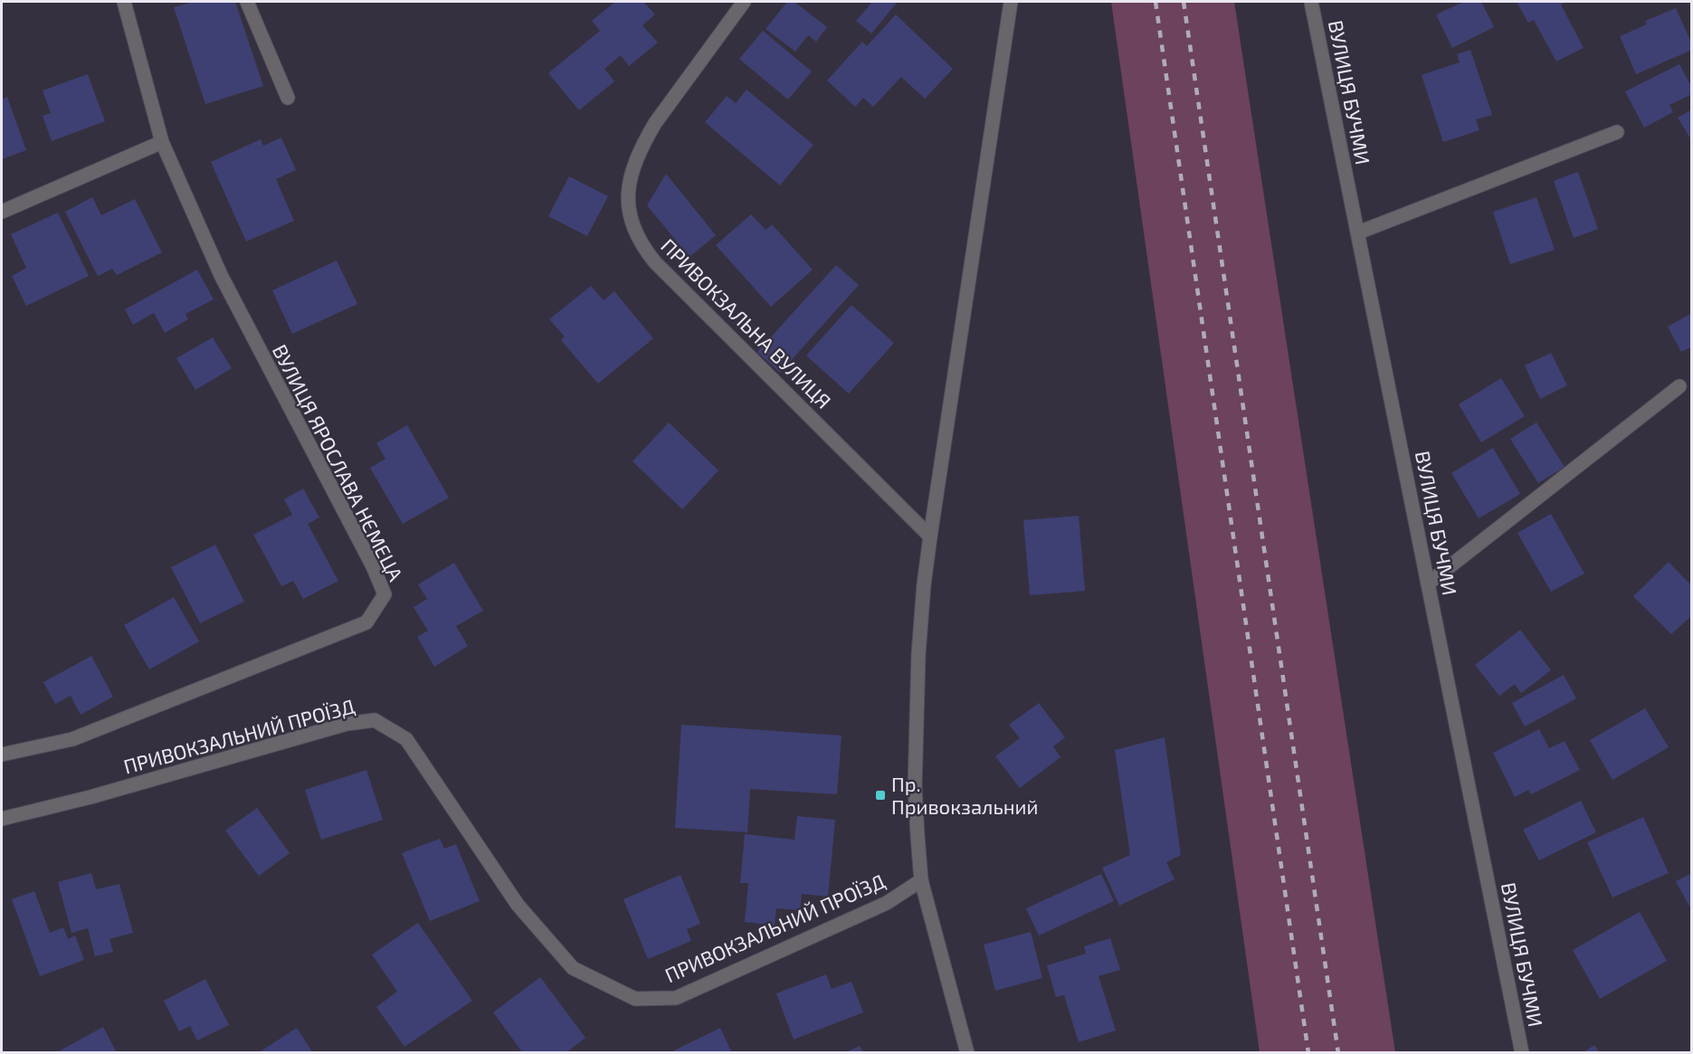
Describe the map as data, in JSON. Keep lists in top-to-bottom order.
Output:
{
  "streets": {
    "street": [
      "ВУЛИЦЯ БУЧМИ",
      "ПРИВОКЗАЛЬНА ВУЛИЦЯ",
      "ВУЛИЦЯ ЯРОСЛАВА НЄМЕЦА",
      "ПРИВОКЗАЛЬНИЙ ПРОЇЗД"
    ]
  },
  "places": {
    "transit": ["Пр. Привокзальний"]
  }
}
